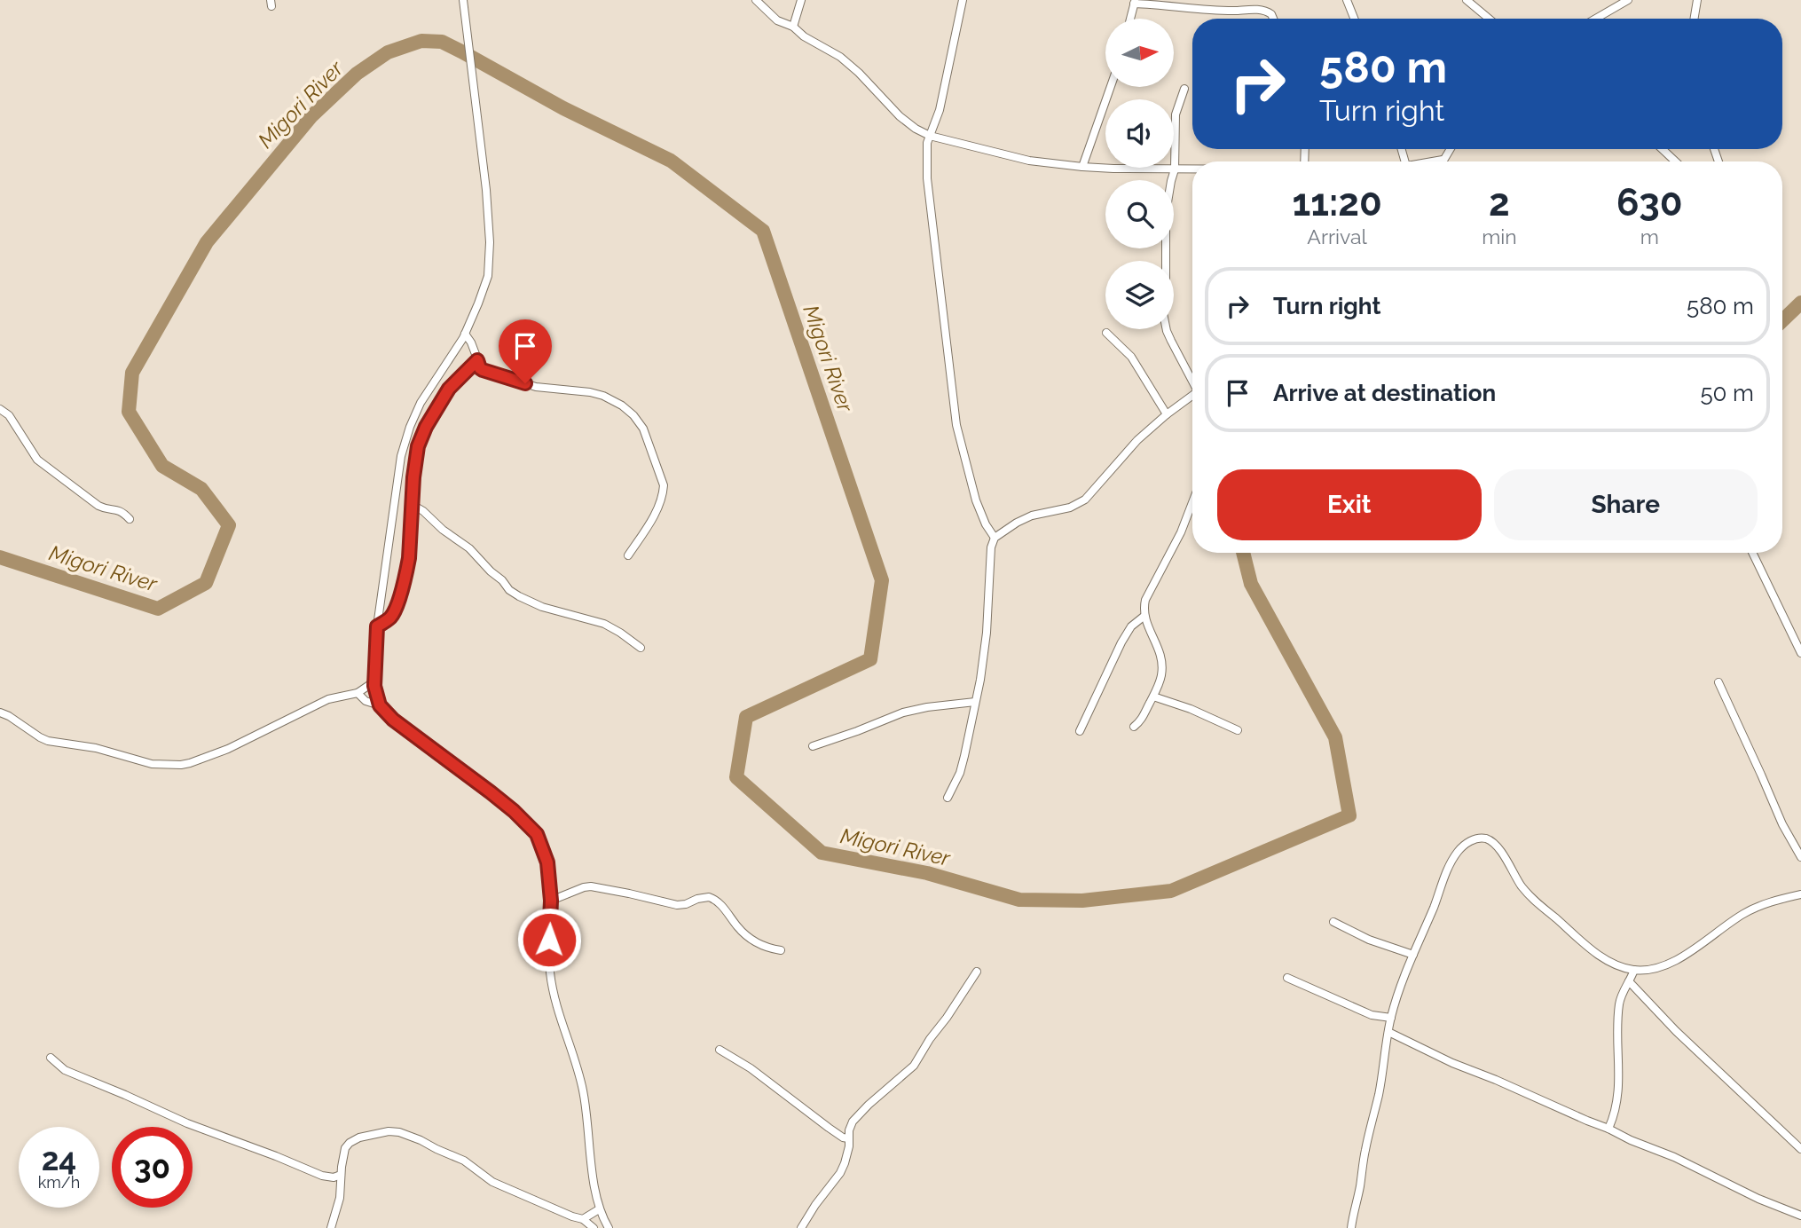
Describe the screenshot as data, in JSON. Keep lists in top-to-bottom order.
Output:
{
  "water": ["Migori River"],
  "north": "right",
  "page": {
    "turn": ["580 m", "Turn right"],
    "eta": [
      "11:20",
      "Arrival",
      "2",
      "min",
      "630",
      "m"
    ],
    "list": [
      {
        "name": "Turn right",
        "value": "580 m"
      },
      {
        "name": "Arrive at destination",
        "value": "50 m"
      }
    ],
    "buttons": ["Exit", "Share"],
    "speed": "24 km/h",
    "limit": "30"
  }
}
